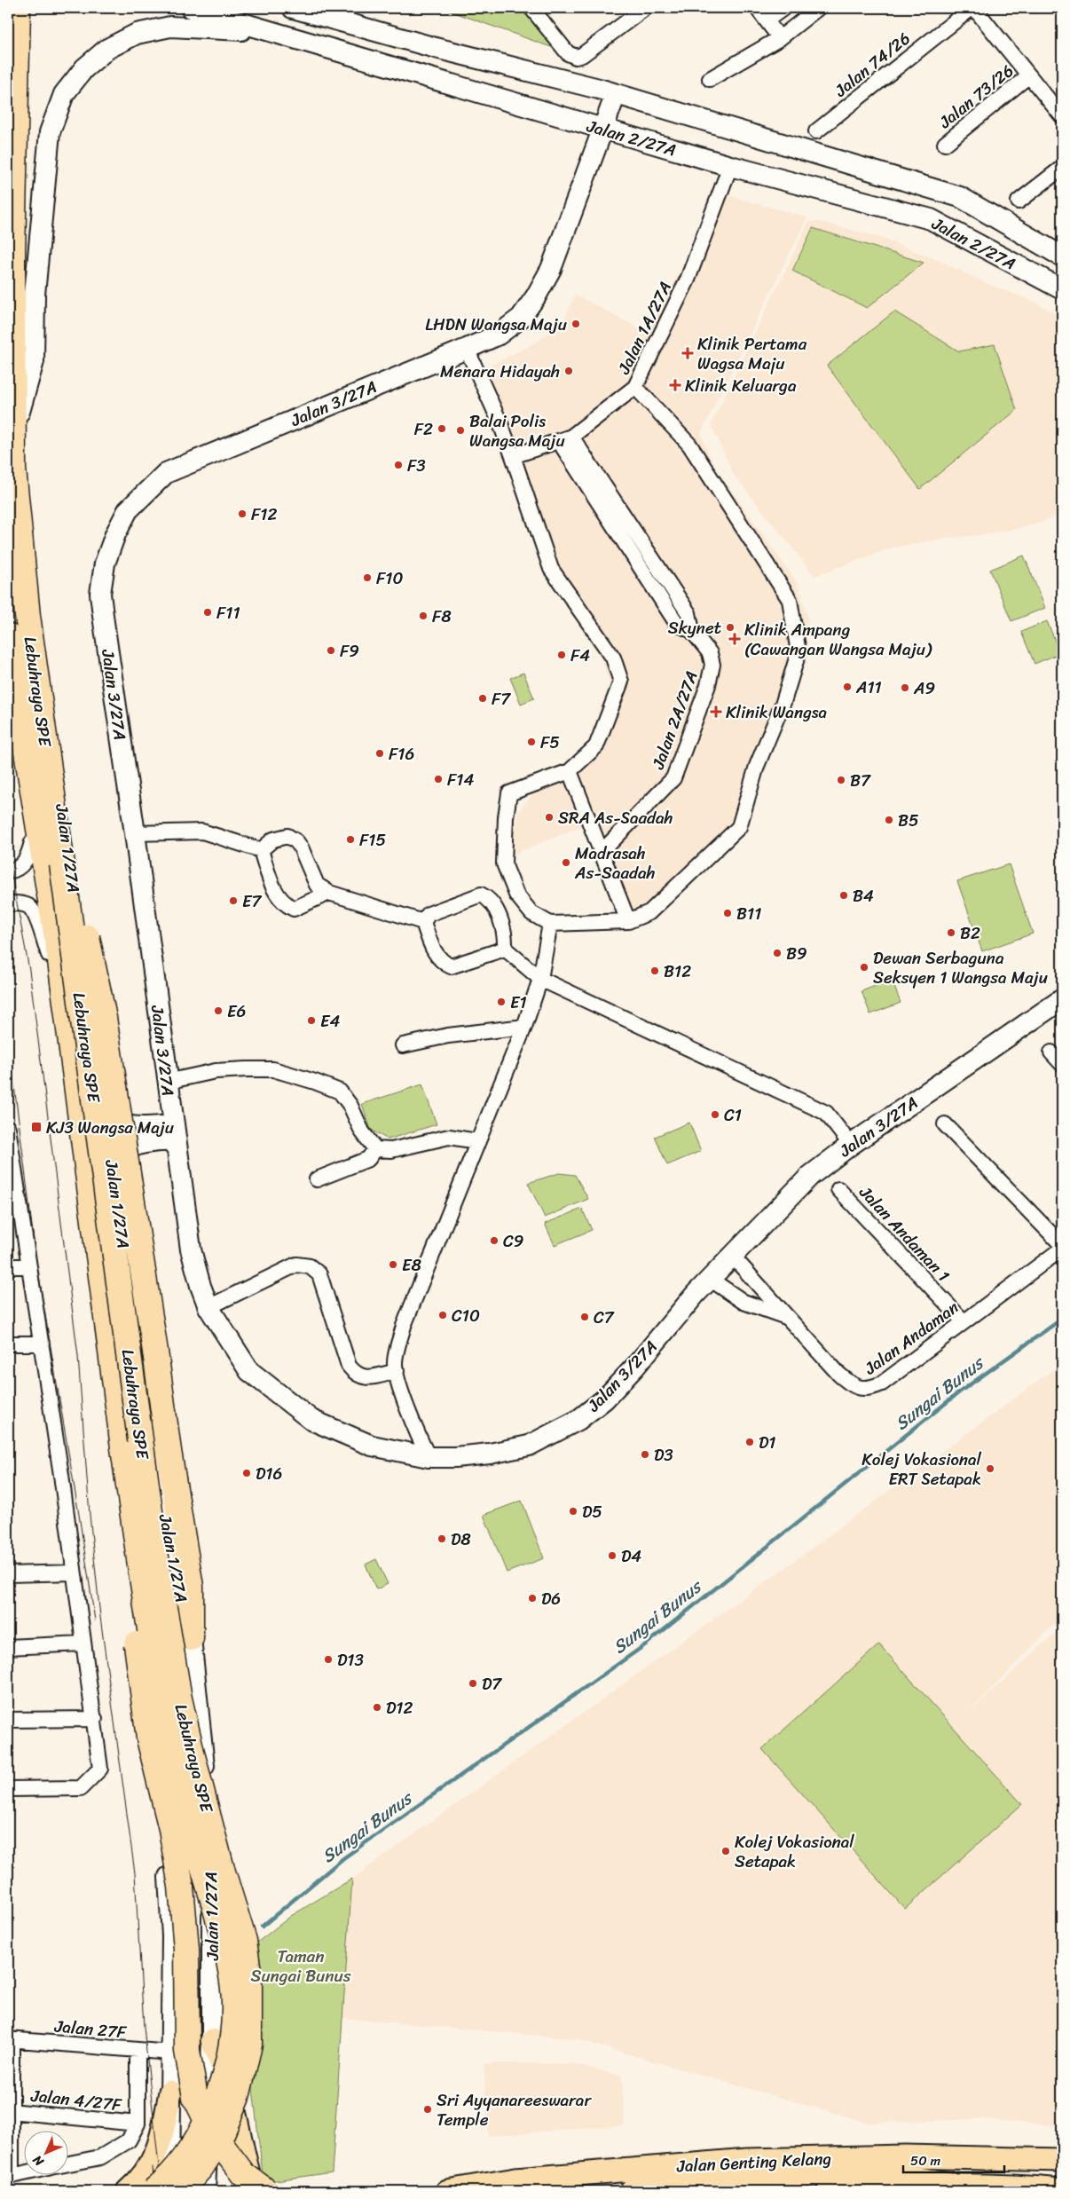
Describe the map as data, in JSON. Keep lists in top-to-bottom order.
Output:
{
  "streets": {
    "highway": ["Lebuhraya SPE"],
    "main road": [
      "Jalan 2/27A",
      "Jalan 3/27A",
      "Jalan 1/27A",
      "Jalan Genting Kelang"
    ],
    "street": [
      "Jalan 74/26",
      "Jalan 73/26",
      "Jalan 1A/27A",
      "Jalan 2A/27A",
      "Jalan Andaman 1",
      "Jalan Andaman",
      "Jalan 27F",
      "Jalan 4/27F"
    ]
  },
  "crossings": [
    ["Jalan 2/27A", "Jalan 1A/27A"],
    ["Jalan 2/27A", "Jalan 3/27A"],
    ["Jalan 1A/27A", "Jalan 2A/27A"],
    ["Jalan 3/27A", "Jalan Andaman"],
    ["Jalan 1/27A", "Jalan 27F"],
    ["Jalan Andaman 1", "Jalan Andaman"]
  ],
  "water": ["Sungai Bunus"],
  "parks": ["Taman Sungai Bunus"],
  "places": {
    "other": [
      "LHDN Wangsa Maju",
      "Menara Hidayah",
      "F2",
      "Balai Polis Wangsa Maju",
      "F3",
      "F12",
      "F10",
      "F11",
      "F8",
      "Skynet",
      "F9",
      "F4",
      "A11",
      "A9",
      "F7",
      "F5",
      "F16",
      "F14",
      "B7",
      "SRA As-Saadah",
      "B5",
      "F15",
      "Madrasah As-Saadah",
      "B4",
      "E7",
      "B11",
      "B2",
      "B9",
      "Dewan Serbaguna Seksyen 1 Wangsa Maju",
      "B12",
      "E1",
      "E6",
      "E4",
      "C1",
      "C9",
      "E8",
      "C10",
      "C7",
      "D1",
      "D3",
      "Kolej Vokasional ERT Setapak",
      "D16",
      "D5",
      "D8",
      "D4",
      "D6",
      "D13",
      "D7",
      "D12",
      "Kolej Vokasional Setapak",
      "Sri Ayyanareeswarar Temple"
    ],
    "health": [
      "Klinik Pertama Wagsa Maju",
      "Klinik Keluarga",
      "Klinik Ampang (Cawangan Wangsa Maju)",
      "Klinik Wangsa"
    ],
    "transit": ["KJ3 Wangsa Maju"]
  },
  "scale_bar": "50 m",
  "north": "bottom left"
}
